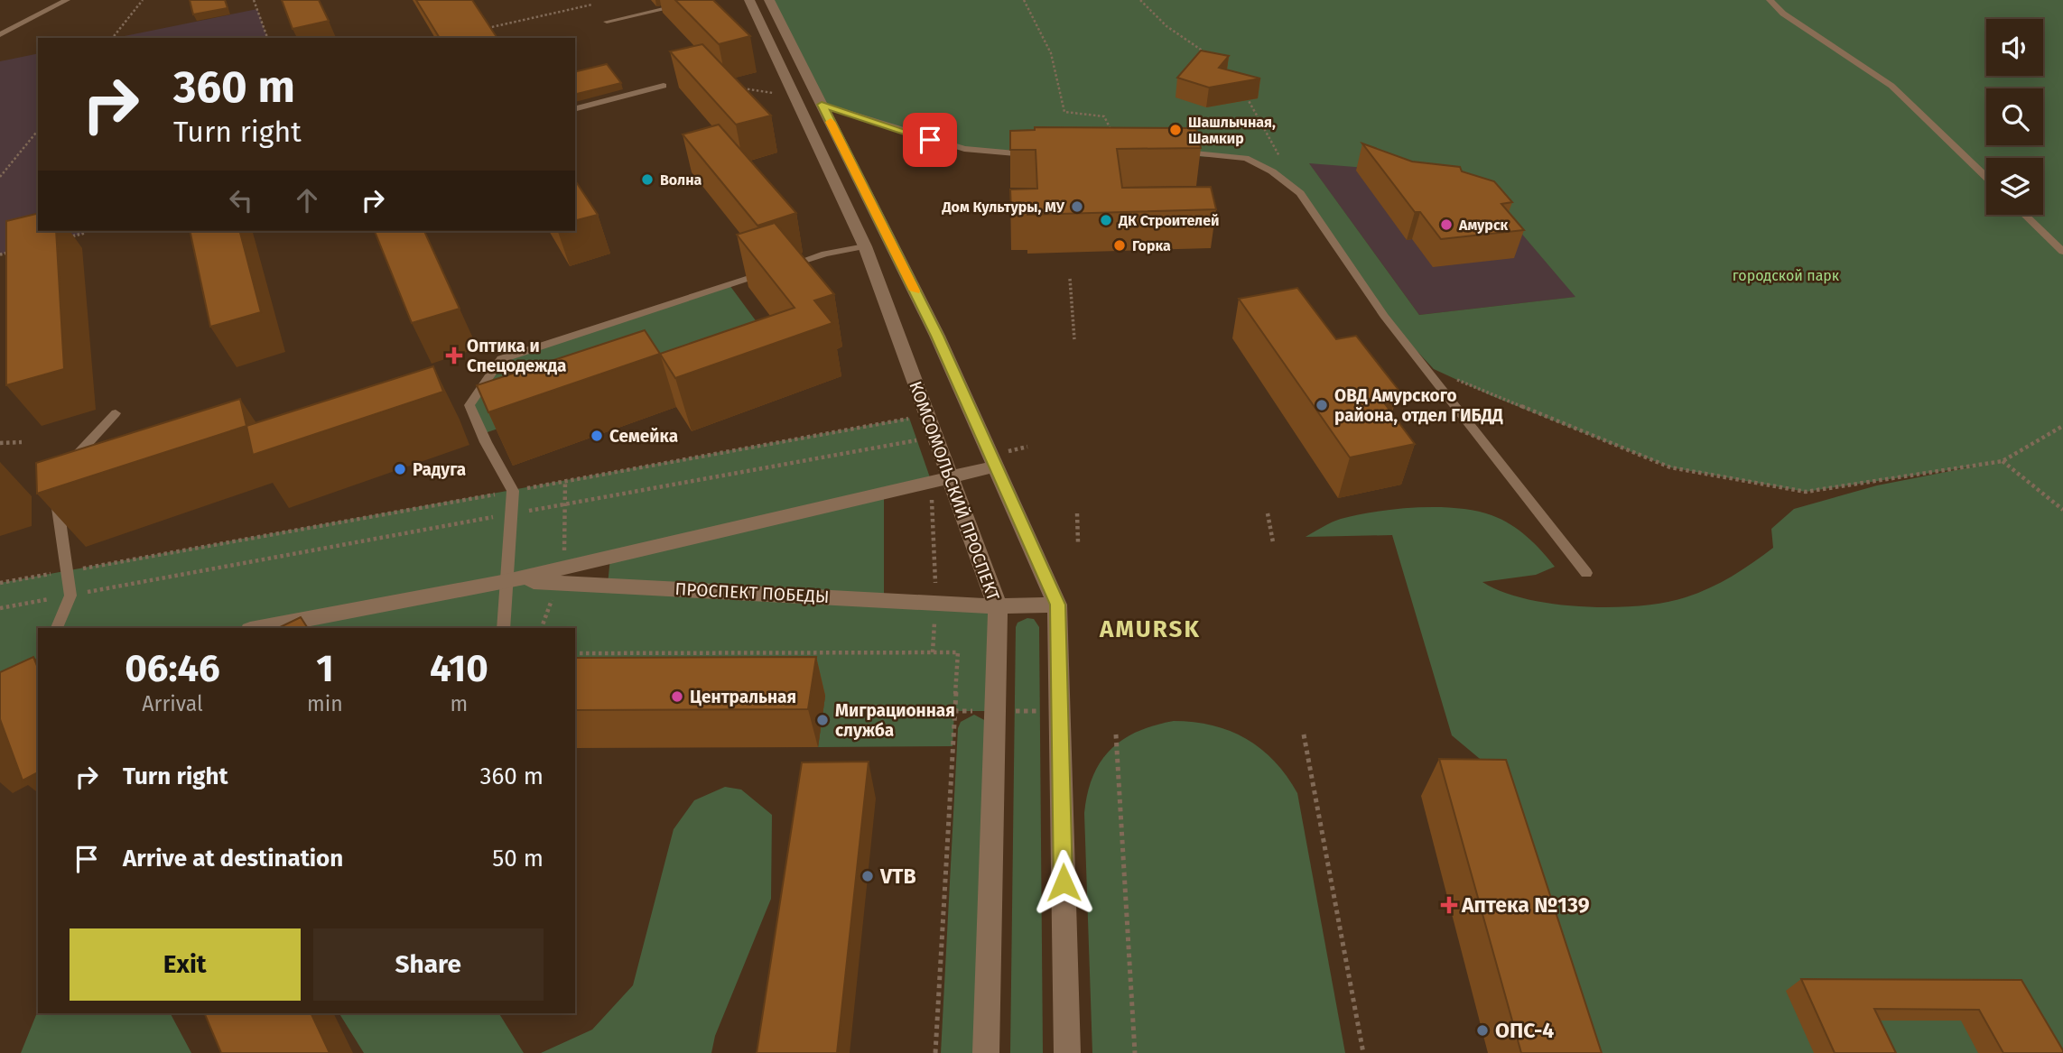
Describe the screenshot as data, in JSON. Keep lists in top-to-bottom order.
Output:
{
  "streets": {
    "street": ["КОМСОМОЛЬСКИЙ ПРОСПЕКТ", "ПРОСПЕКТ ПОБЕДЫ"]
  },
  "crossings": [
    ["КОМСОМОЛЬСКИЙ ПРОСПЕКТ", "ПРОСПЕКТ ПОБЕДЫ"]
  ],
  "districts": ["AMURSK"],
  "parks": ["городской парк"],
  "places": {
    "other": [
      "Шашлычная, Шамкир",
      "Волна",
      "Дом Культуры, МУ",
      "ДК Строителей",
      "Амурск",
      "Горка",
      "ОВД Амурского района, отдел ГИБДД",
      "Семейка",
      "Радуга",
      "Центральная",
      "Миграционная служба",
      "VTB",
      "ОПС-4"
    ],
    "health": ["Оптика и Спецодежда", "Аптека №139"]
  },
  "page": {
    "turn": ["360 m", "Turn right"],
    "eta": [
      "06:46",
      "Arrival",
      "1",
      "min",
      "410",
      "m"
    ],
    "list": [
      {
        "name": "Turn right",
        "value": "360 m"
      },
      {
        "name": "Arrive at destination",
        "value": "50 m"
      }
    ],
    "buttons": ["Exit", "Share"]
  }
}
